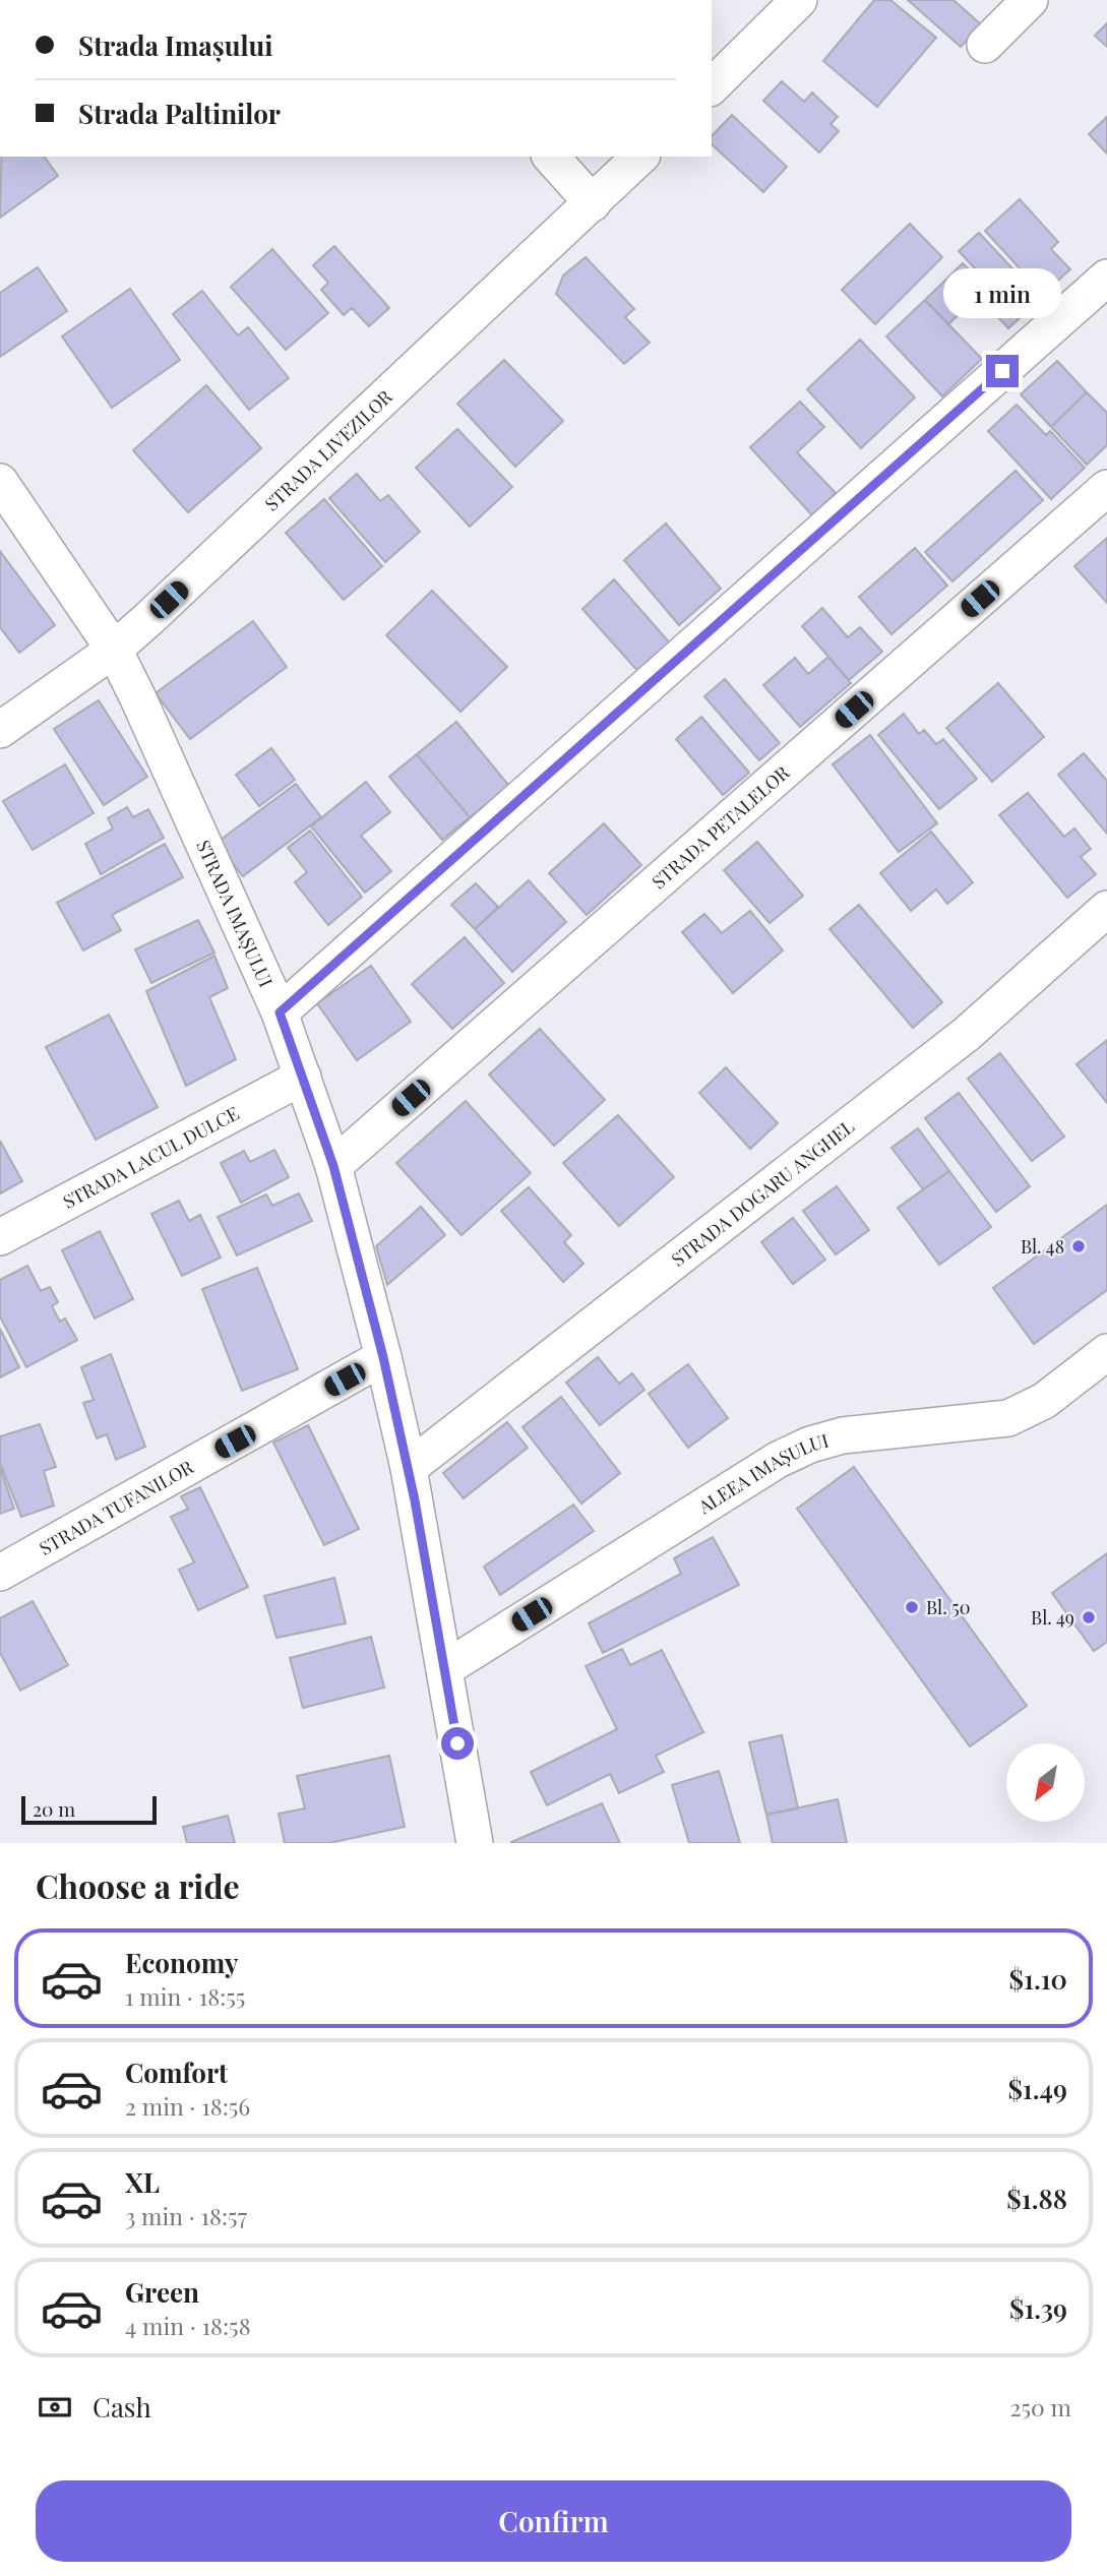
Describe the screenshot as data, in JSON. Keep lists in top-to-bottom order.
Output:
{
  "streets": {
    "street": [
      "STRADA LIVEZILOR",
      "STRADA PETALELOR",
      "STRADA IMAȘULUI",
      "STRADA LACUL DULCE",
      "STRADA DOGARU ANGHEL",
      "ALEEA IMAȘULUI",
      "STRADA TUFANILOR"
    ]
  },
  "crossings": [
    ["STRADA LIVEZILOR", "STRADA IMAȘULUI"],
    ["STRADA PETALELOR", "STRADA IMAȘULUI"],
    ["STRADA IMAȘULUI", "STRADA LACUL DULCE"],
    ["STRADA IMAȘULUI", "STRADA DOGARU ANGHEL"],
    ["STRADA IMAȘULUI", "ALEEA IMAȘULUI"],
    ["STRADA IMAȘULUI", "STRADA TUFANILOR"]
  ],
  "places": ["Bl. 48", "Bl. 50", "Bl. 49"],
  "scale_bar": "20 m",
  "north": "bottom left",
  "page": {
    "banner": ["Strada Imașului", "Strada Paltinilor"],
    "bubble": "1 min",
    "scale": "20 m",
    "heading": "Choose a ride",
    "list": [
      {
        "name": "Economy",
        "note": "1 min · 18:55",
        "value": "$1.10"
      },
      {
        "name": "Comfort",
        "note": "2 min · 18:56",
        "value": "$1.49"
      },
      {
        "name": "XL",
        "note": "3 min · 18:57",
        "value": "$1.88"
      },
      {
        "name": "Green",
        "note": "4 min · 18:58",
        "value": "$1.39"
      }
    ],
    "pay": ["Cash", "250 m"],
    "buttons": "Confirm"
  }
}
